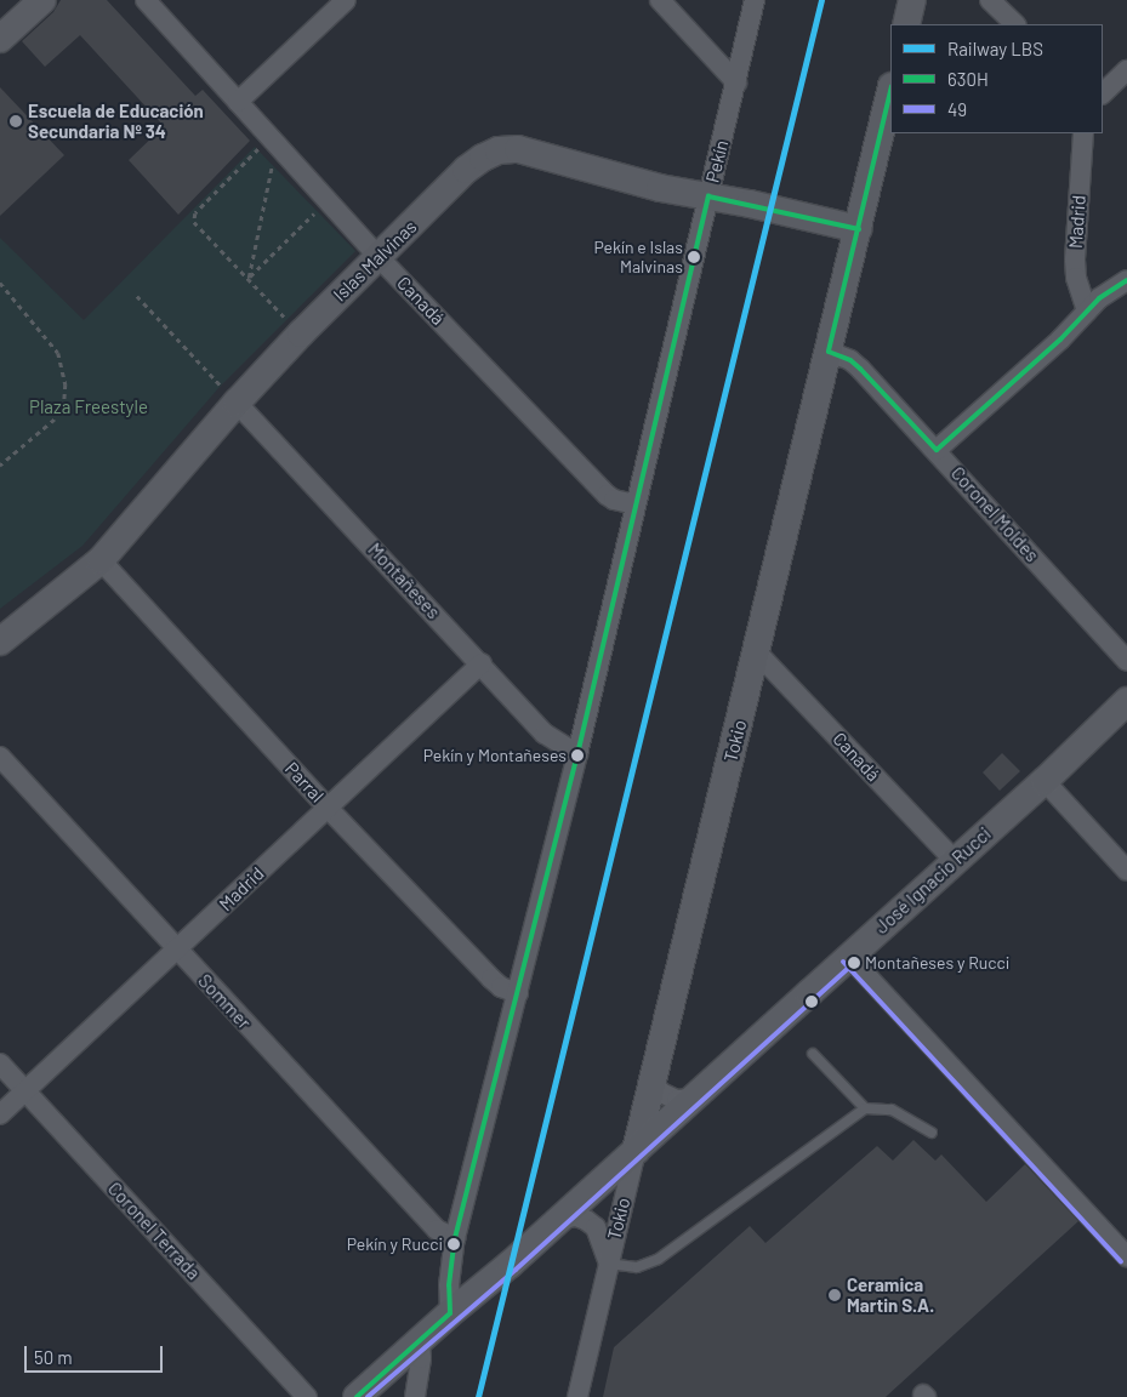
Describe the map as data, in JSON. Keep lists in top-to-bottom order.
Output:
{
  "streets": {
    "street": [
      "Pekín",
      "Madrid",
      "Islas Malvinas",
      "Canadá",
      "Coronel Moldes",
      "Montañeses",
      "Tokio",
      "Parral",
      "José Ignacio Rucci",
      "Sommer",
      "Coronel Terrada"
    ]
  },
  "crossings": [
    ["Pekín", "Islas Malvinas"],
    ["Pekín", "Canadá"],
    ["Pekín", "Montañeses"],
    ["Pekín", "Parral"],
    ["Pekín", "José Ignacio Rucci"],
    ["Pekín", "Sommer"],
    ["Madrid", "Montañeses"],
    ["Madrid", "Parral"],
    ["Madrid", "Sommer"],
    ["Madrid", "Coronel Terrada"],
    ["Islas Malvinas", "Canadá"],
    ["Islas Malvinas", "Montañeses"],
    ["Islas Malvinas", "Tokio"],
    ["Islas Malvinas", "Parral"],
    ["Canadá", "Tokio"],
    ["Canadá", "José Ignacio Rucci"],
    ["Coronel Moldes", "Tokio"],
    ["Tokio", "José Ignacio Rucci"]
  ],
  "parks": ["Plaza Freestyle"],
  "places": [
    "Escuela de Educación Secundaria Nº 34",
    "Pekín e Islas Malvinas",
    "Pekín y Montañeses",
    "Montañeses y Rucci",
    "Pekín y Rucci",
    "Ceramica Martin S.A."
  ],
  "lines": ["rail line LBS", "transit line 630H", "transit line 49"],
  "legend": ["Railway LBS", "630H", "49"],
  "scale_bar": "50 m"
}
